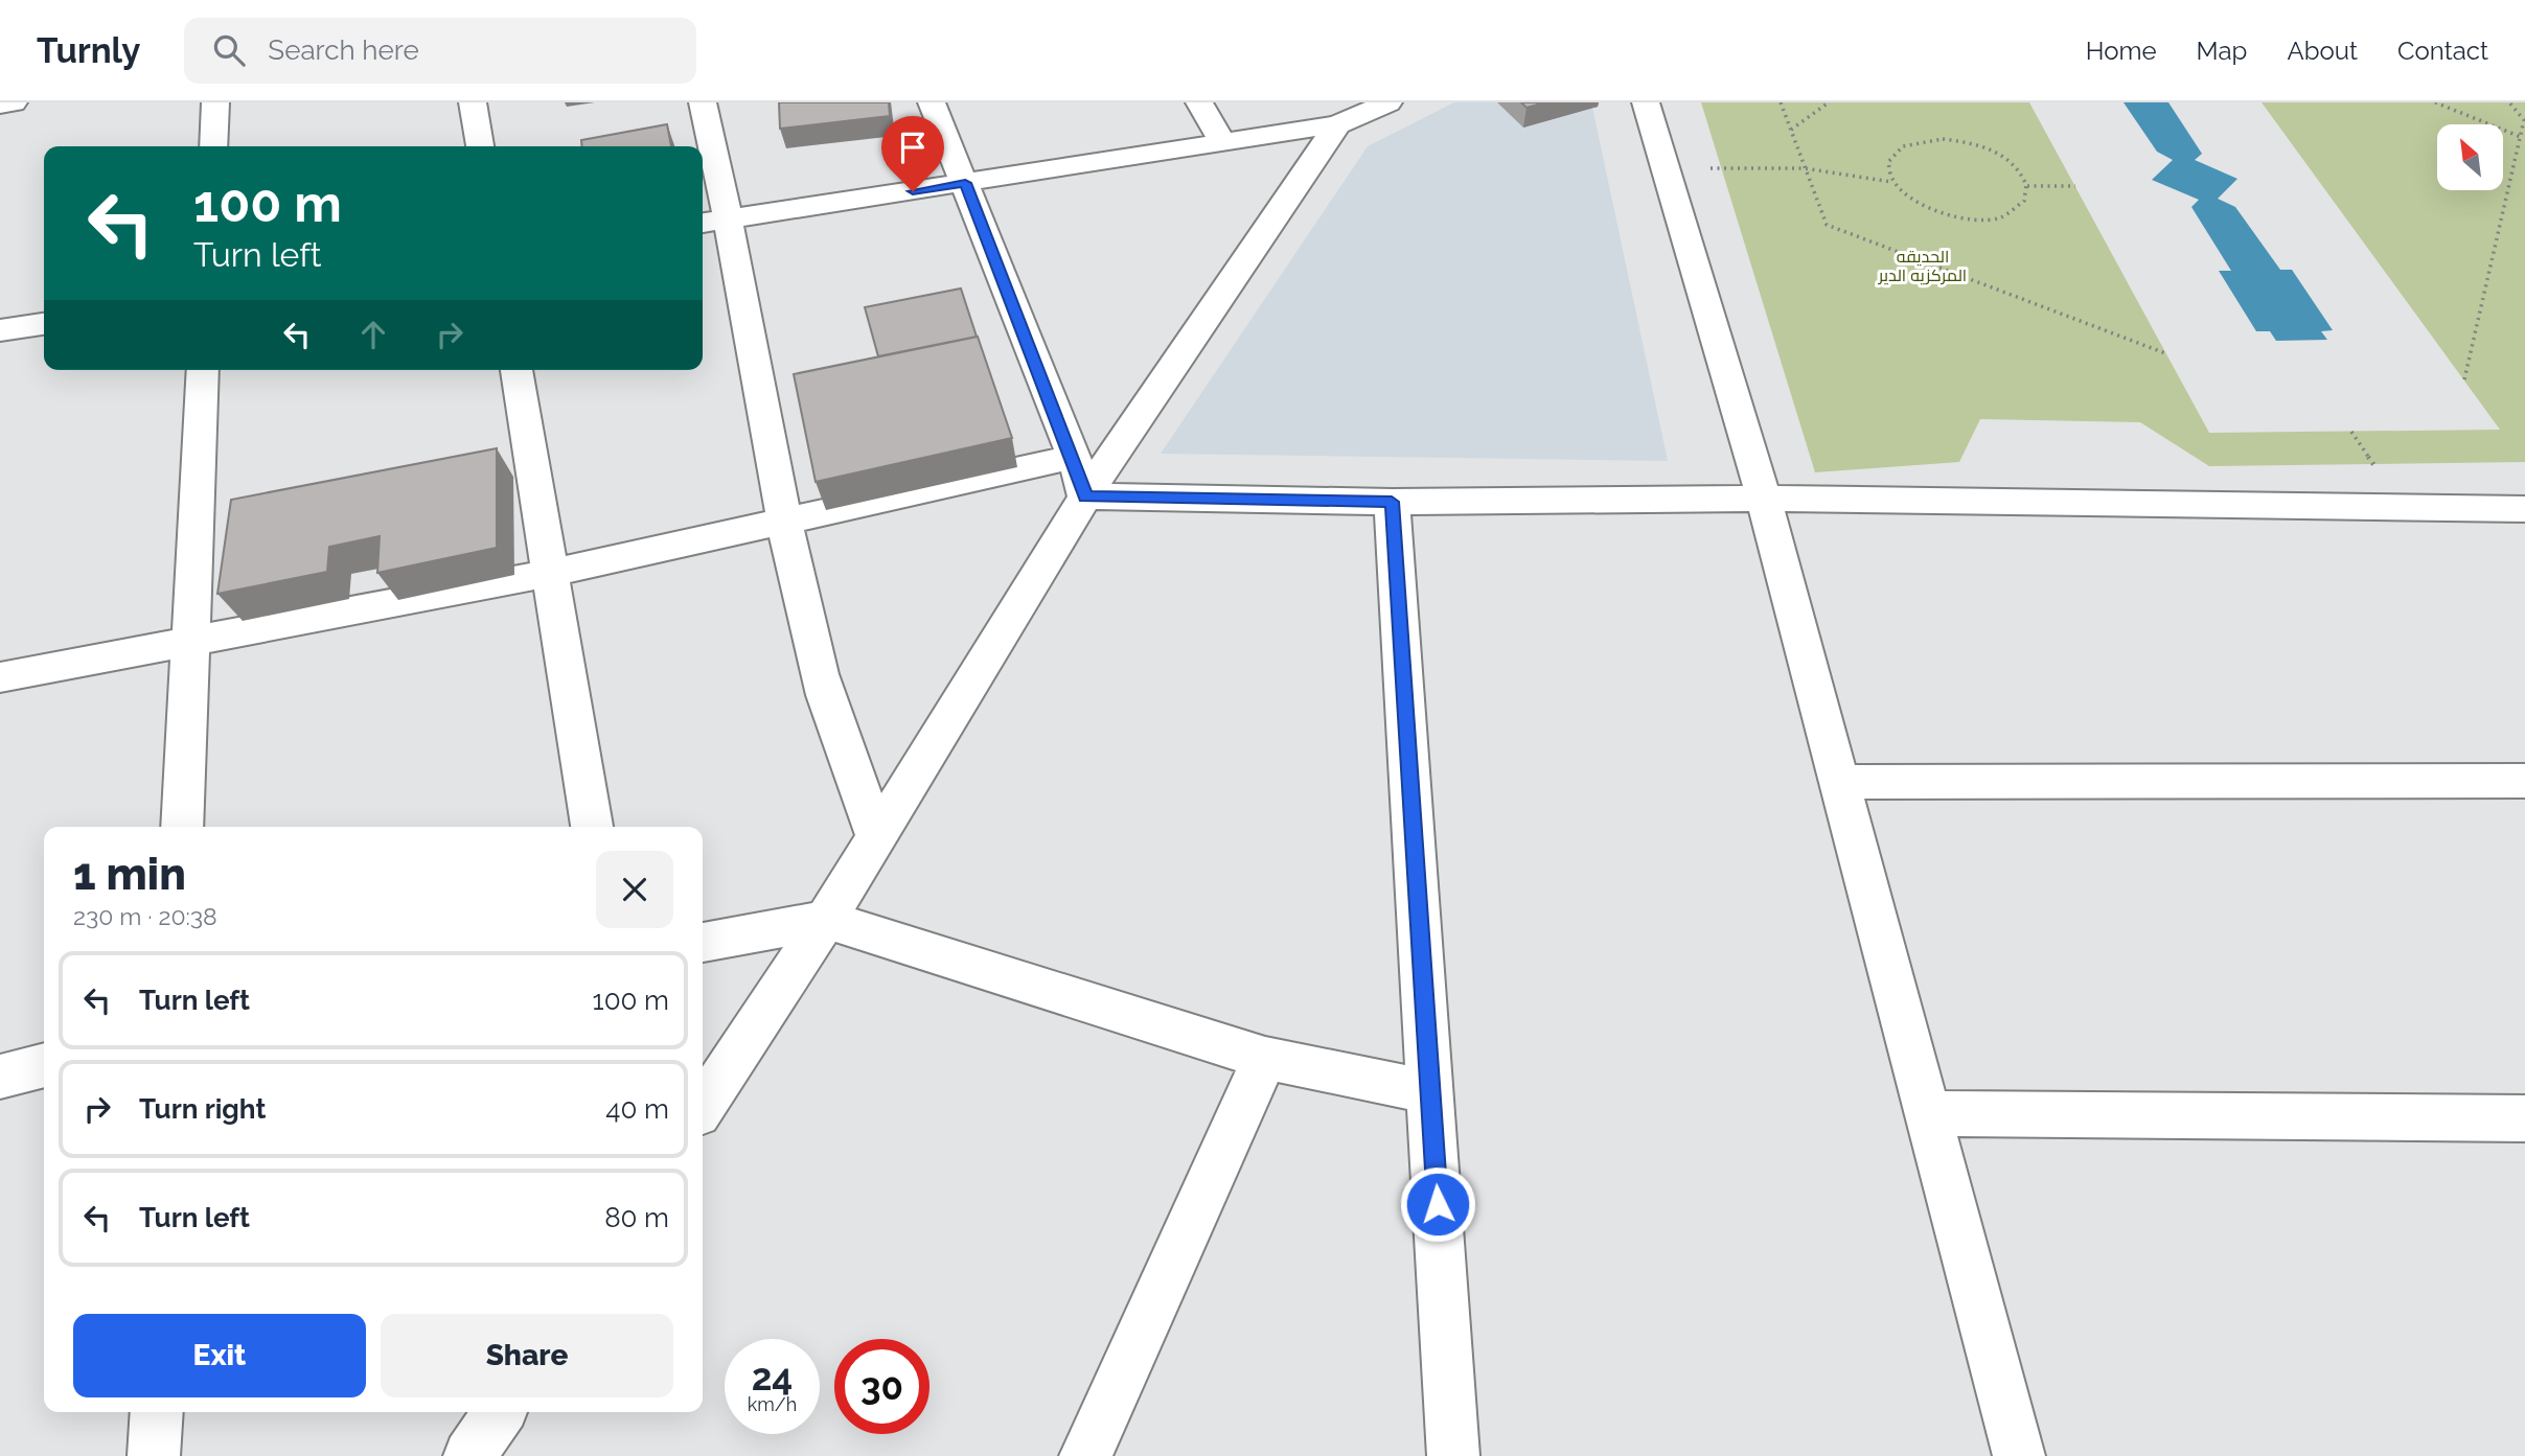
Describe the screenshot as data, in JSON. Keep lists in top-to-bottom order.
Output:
{
  "parks": ["الحديقه المركزيه الدير"],
  "north": "top left",
  "page": {
    "header": "Turnly",
    "search": "Search here",
    "nav": [
      "Home",
      "Map",
      "About",
      "Contact"
    ],
    "turn": ["100 m", "Turn left"],
    "heading": ["1 min", "230 m · 20:38"],
    "list": [
      {
        "name": "Turn left",
        "value": "100 m"
      },
      {
        "name": "Turn right",
        "value": "40 m"
      },
      {
        "name": "Turn left",
        "value": "80 m"
      }
    ],
    "buttons": ["Exit", "Share"],
    "speed": "24 km/h",
    "limit": "30"
  }
}
